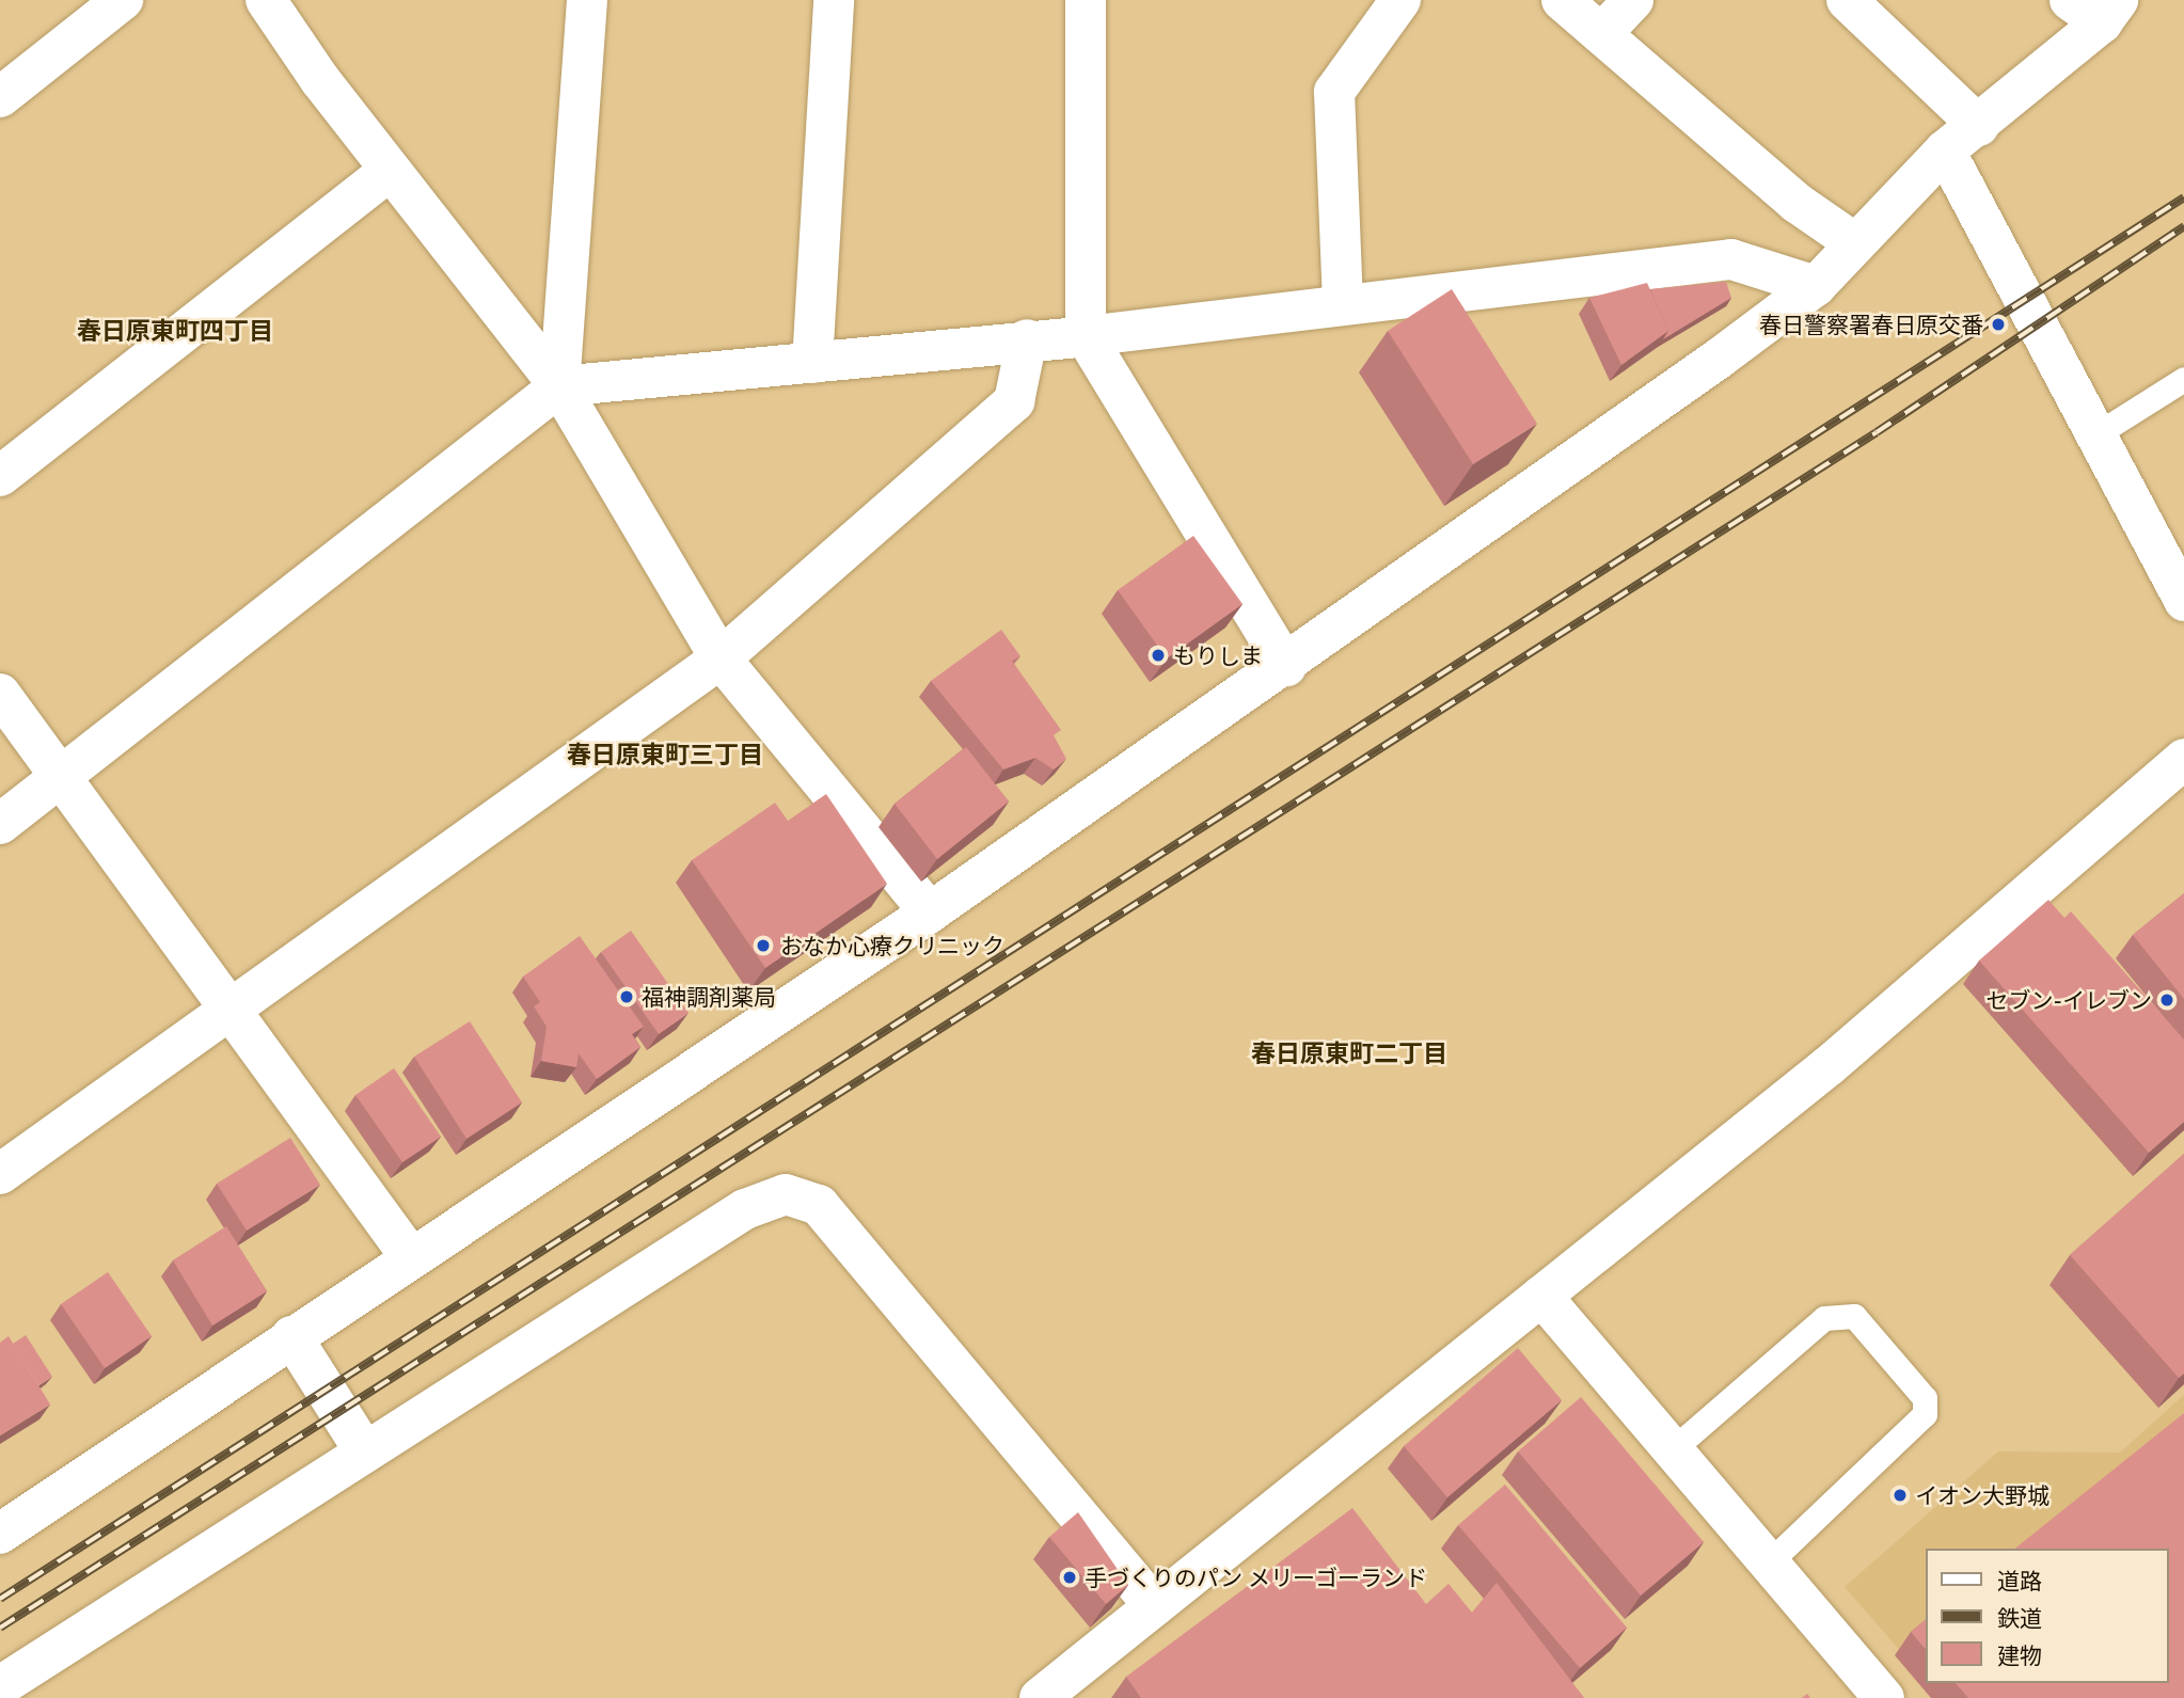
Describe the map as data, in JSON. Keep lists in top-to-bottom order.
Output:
{
  "districts": ["春日原東町四丁目", "春日原東町三丁目", "春日原東町二丁目"],
  "places": [
    "春日警察署春日原交番",
    "もりしま",
    "おなか心療クリニック",
    "福神調剤薬局",
    "セブン-イレブン",
    "イオン大野城",
    "手づくりのパン メリーゴーランド"
  ],
  "legend": ["道路", "鉄道", "建物"]
}
